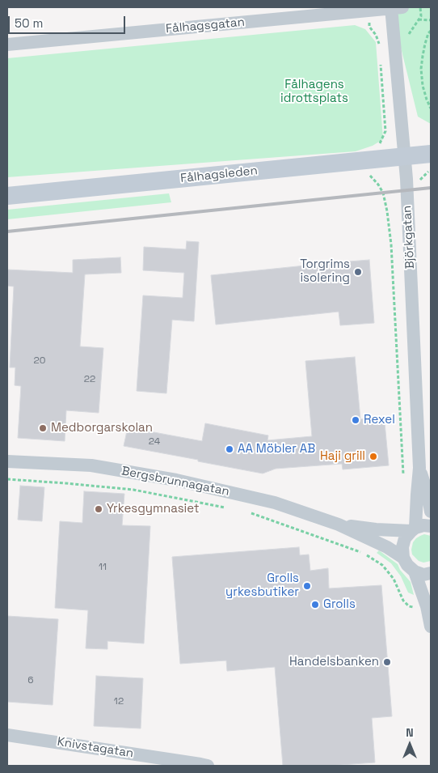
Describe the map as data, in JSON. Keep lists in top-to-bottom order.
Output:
{
  "streets": {
    "main road": ["Fålhagsleden"],
    "street": [
      "Fålhagsgatan",
      "Björkgatan",
      "Bergsbrunnagatan",
      "Knivstagatan"
    ]
  },
  "crossings": [
    ["Fålhagsgatan", "Björkgatan"],
    ["Fålhagsleden", "Björkgatan"],
    ["Björkgatan", "Bergsbrunnagatan"]
  ],
  "parks": ["Fålhagens idrottsplats"],
  "places": [
    "Torgrims isolering",
    "Rexel",
    "Medborgarskolan",
    "AA Möbler AB",
    "Haji grill",
    "Yrkesgymnasiet",
    "Grolls yrkesbutiker",
    "Grolls",
    "Handelsbanken"
  ],
  "house_numbers": [
    "20",
    "22",
    "24",
    "11",
    "6",
    "12"
  ],
  "scale_bar": "50 m",
  "north": "top"
}
